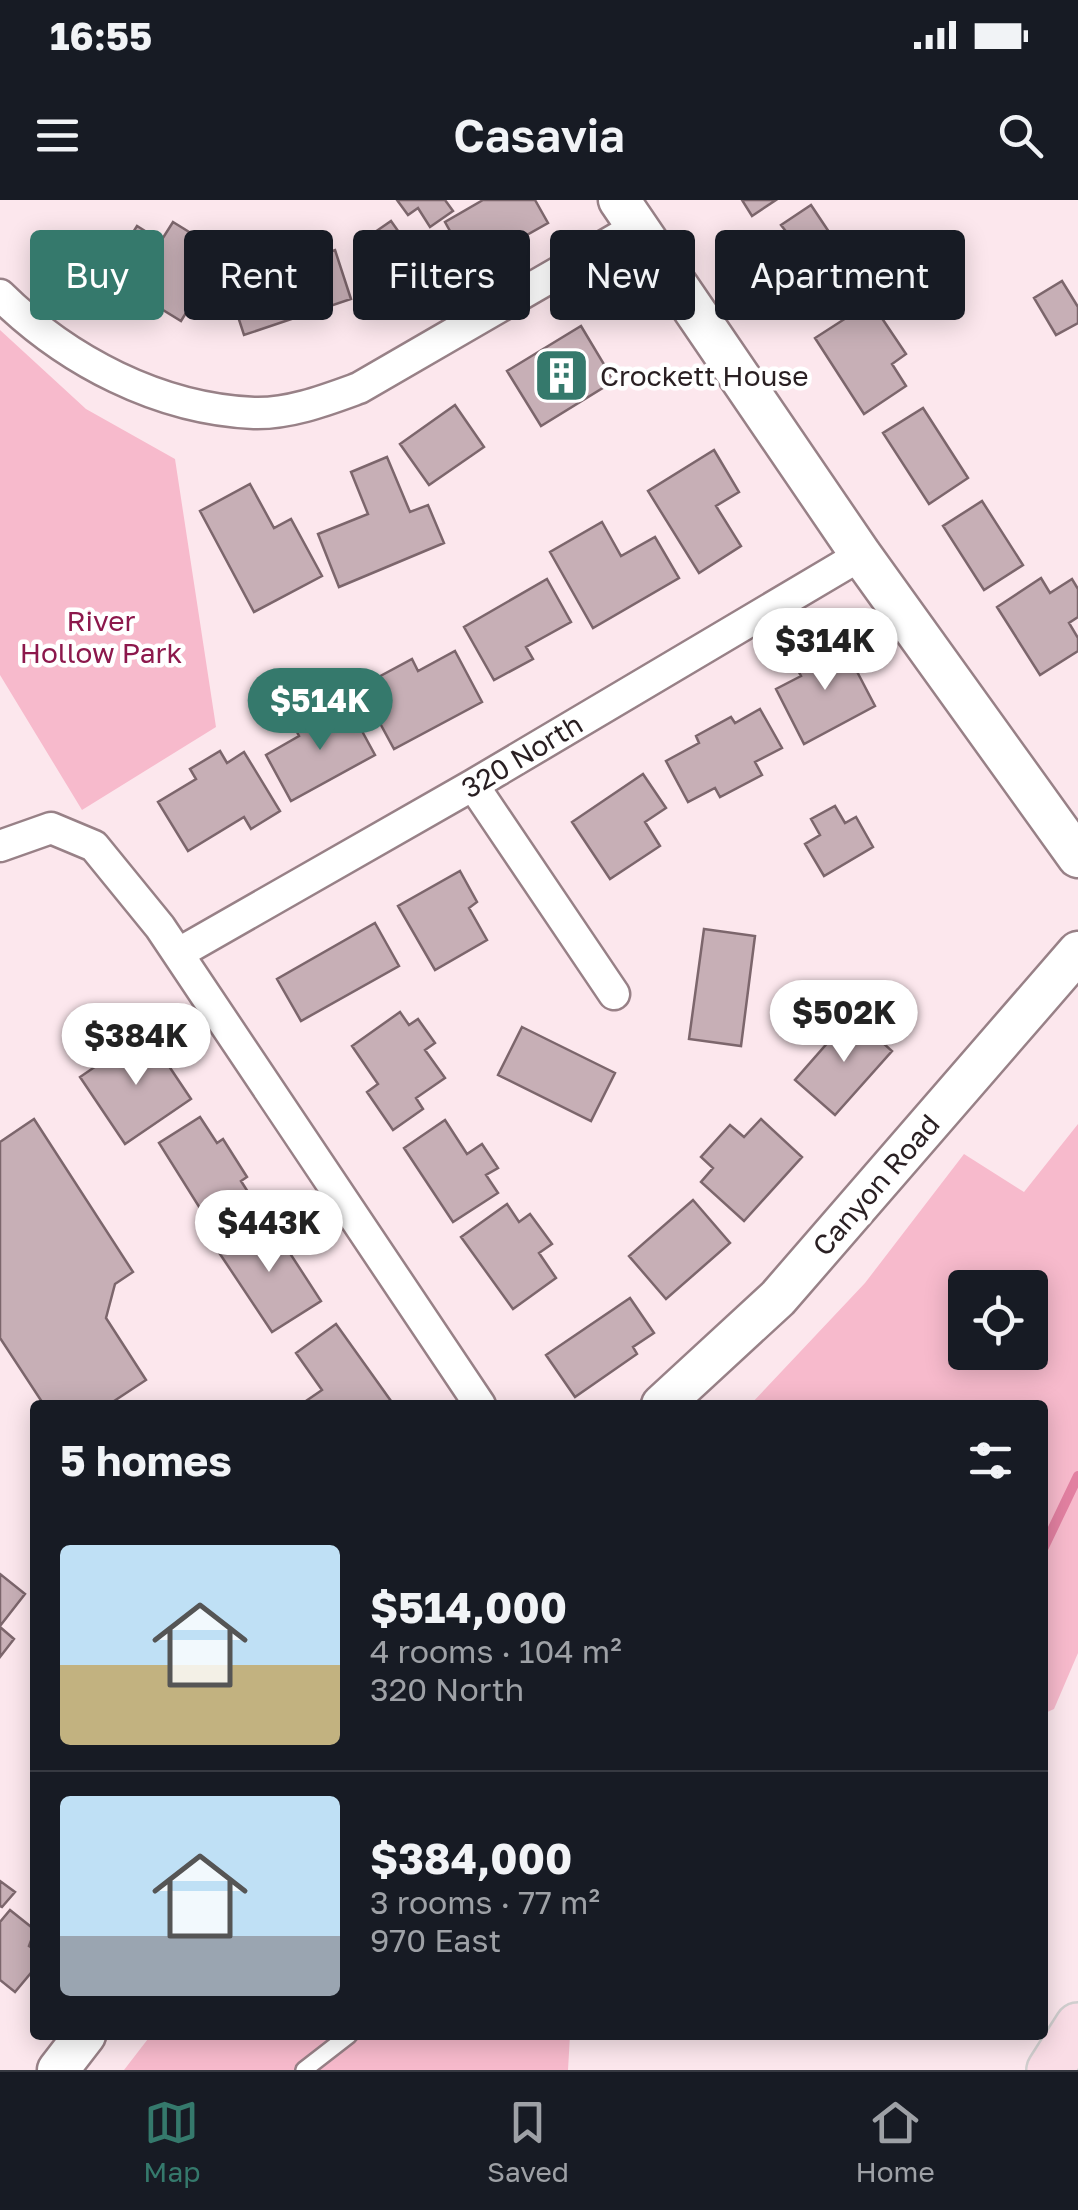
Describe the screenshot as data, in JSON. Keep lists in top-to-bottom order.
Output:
{
  "streets": {
    "street": ["320 North", "Canyon Road"]
  },
  "parks": ["River Hollow Park"],
  "places": {
    "building": ["Crockett House"]
  },
  "page": {
    "status": "16:55",
    "header": "Casavia",
    "chip": [
      "Buy",
      "Rent",
      "Filters",
      "New",
      "Apartment"
    ],
    "price": [
      "$314K",
      "$514K",
      "$502K",
      "$384K",
      "$443K"
    ],
    "heading": "5 homes",
    "list": [
      {
        "name": "$514,000",
        "note": "4 rooms · 104 m² · 320 North"
      },
      {
        "name": "$384,000",
        "note": "3 rooms · 77 m² · 970 East"
      }
    ],
    "tabs": ["Map", "Saved", "Home"]
  }
}
